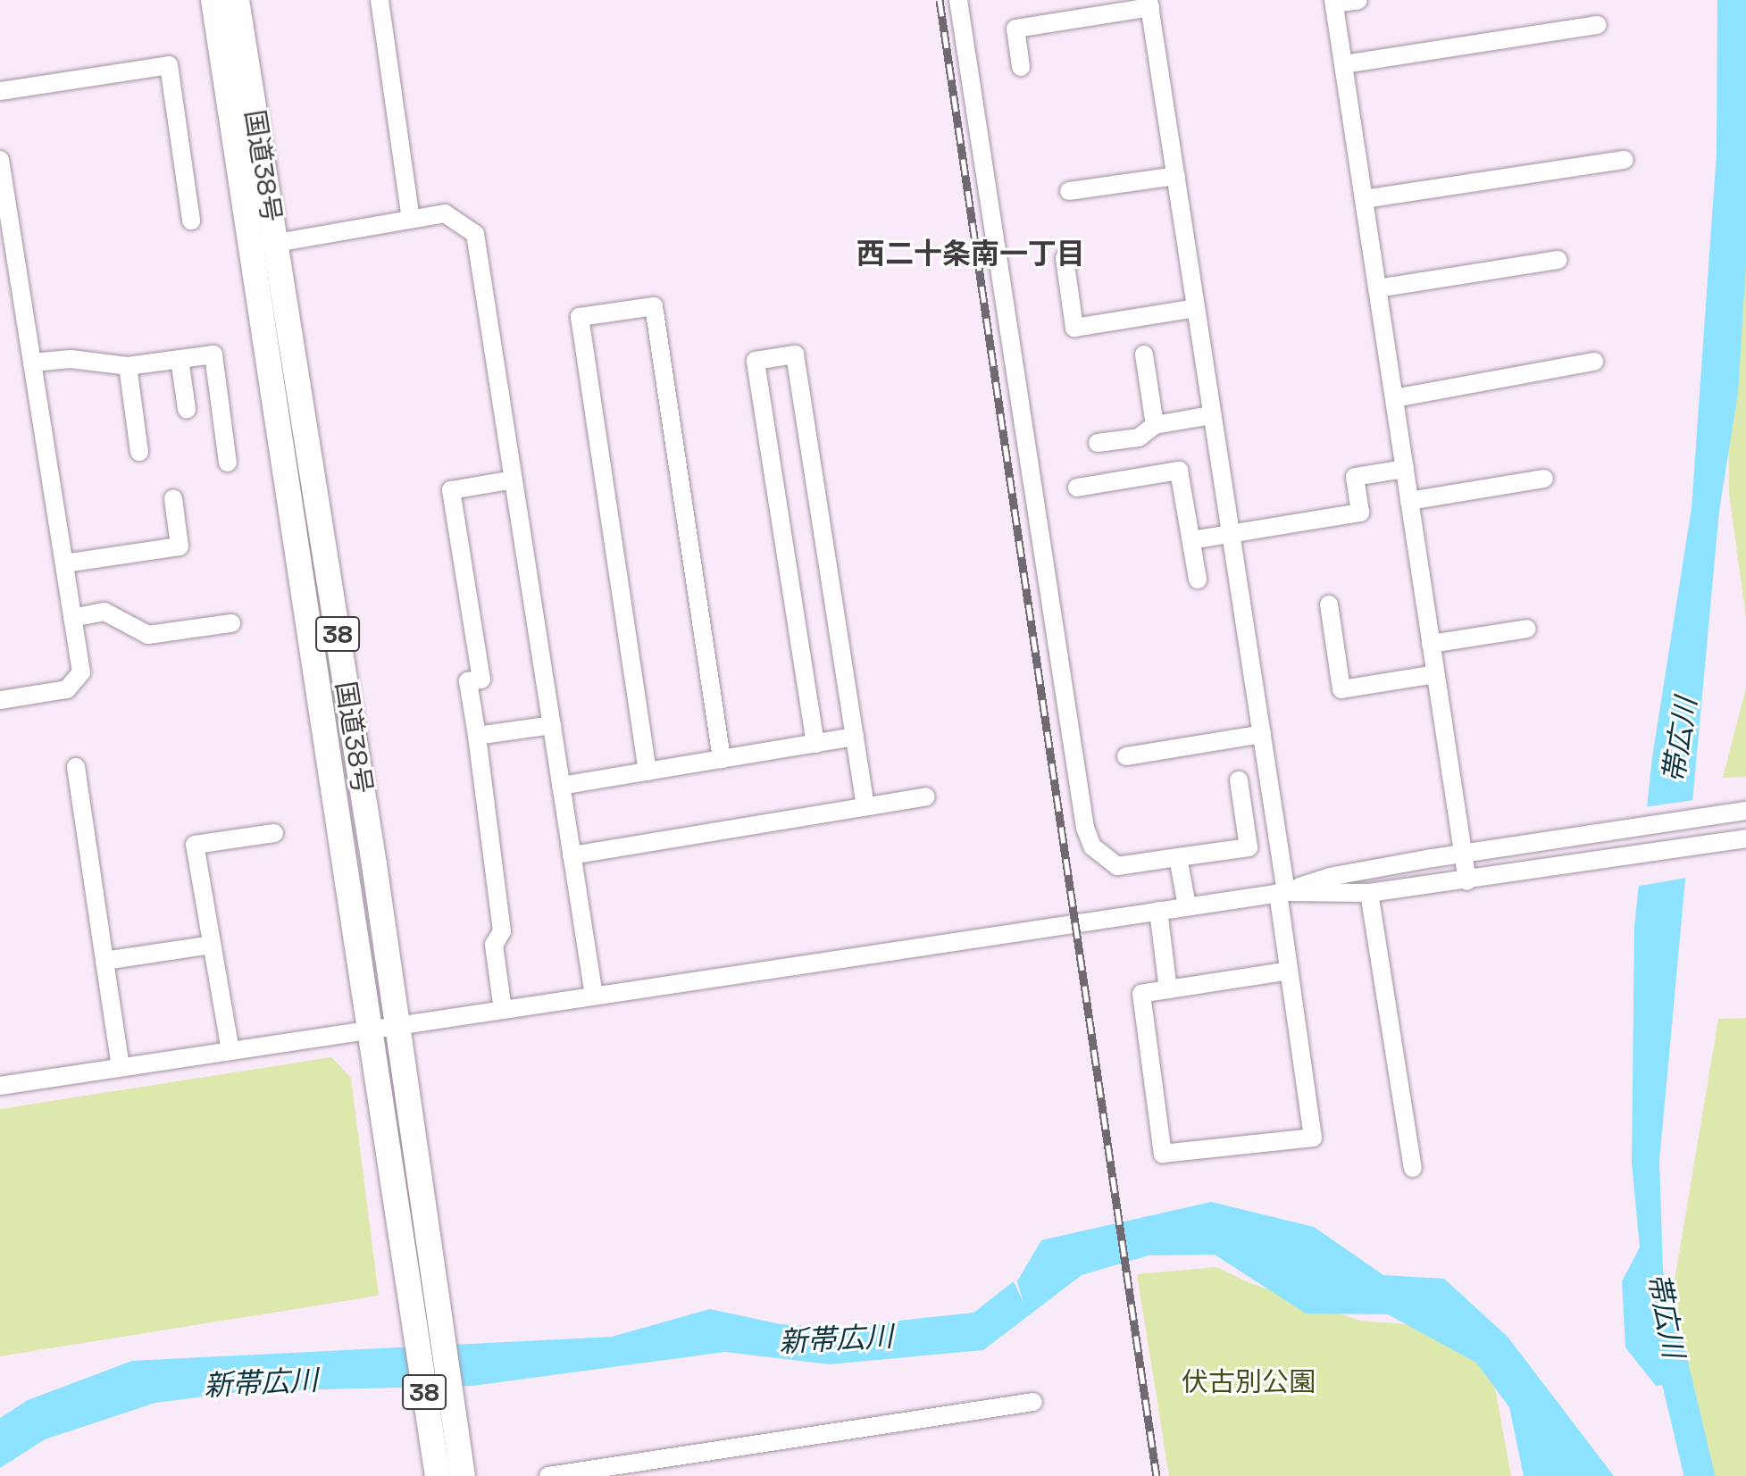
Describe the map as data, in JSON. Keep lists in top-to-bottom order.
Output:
{
  "streets": {
    "highway": ["国道38号", "38"]
  },
  "districts": ["西二十条南一丁目"],
  "water": ["帯広川", "新帯広川"],
  "parks": ["伏古別公園"]
}
